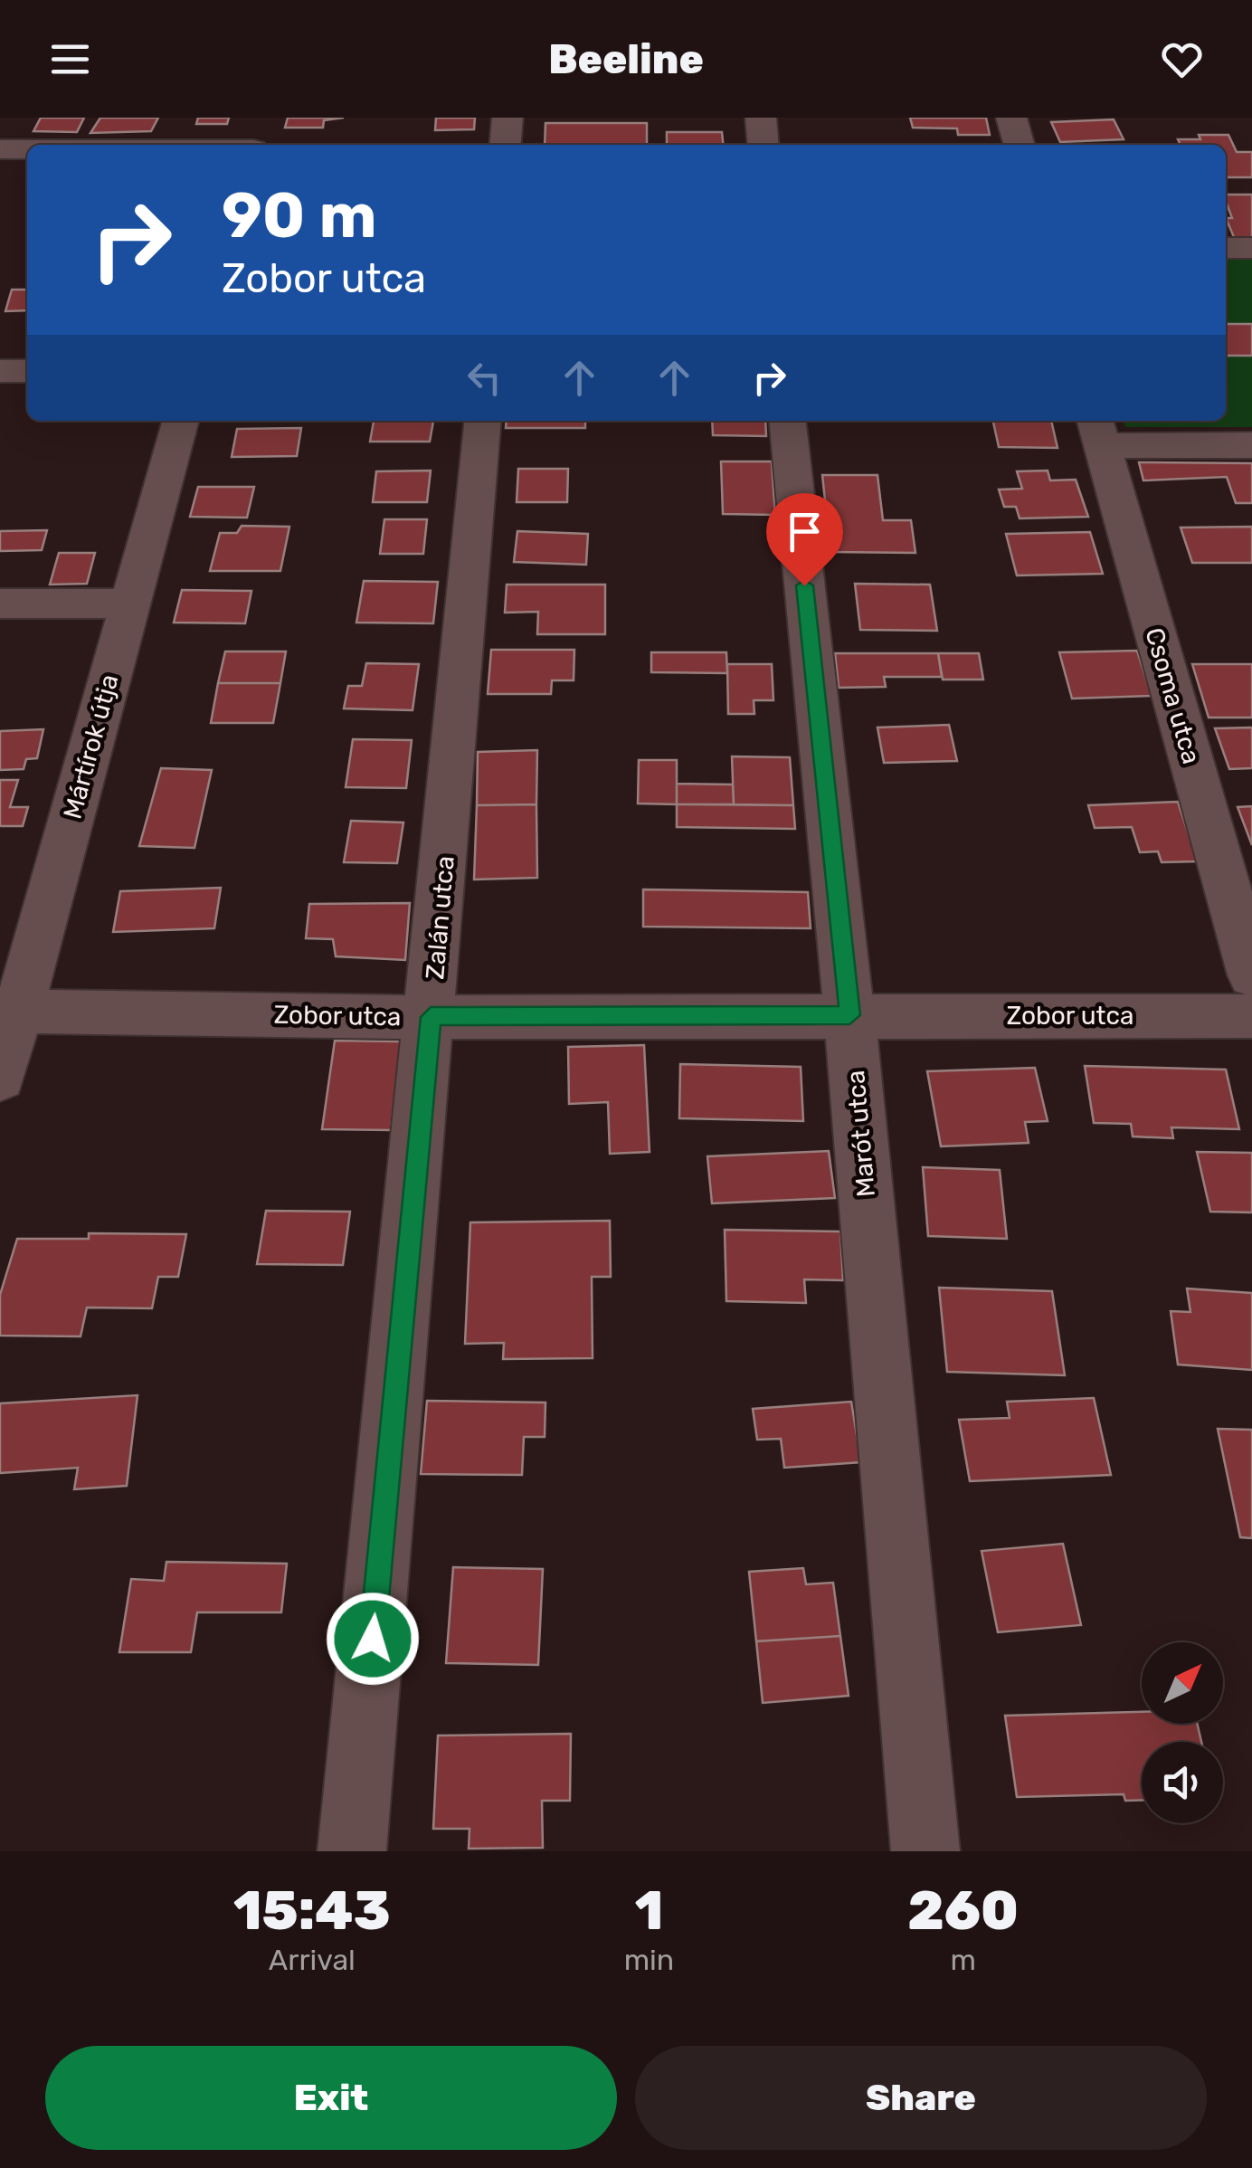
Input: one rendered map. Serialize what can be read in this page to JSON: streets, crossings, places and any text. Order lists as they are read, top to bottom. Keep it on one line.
{"streets":{"street":["Csoma utca","Mártírok útja","Zalán utca","Zobor utca","Marót utca"]},"crossings":[["Mártírok útja","Zobor utca"],["Zalán utca","Zobor utca"],["Zobor utca","Marót utca"]],"north":"top right","page":{"header":"Beeline","turn":["90 m","Zobor utca"],"eta":["15:43","Arrival","1","min","260","m"],"buttons":["Exit","Share"]}}
